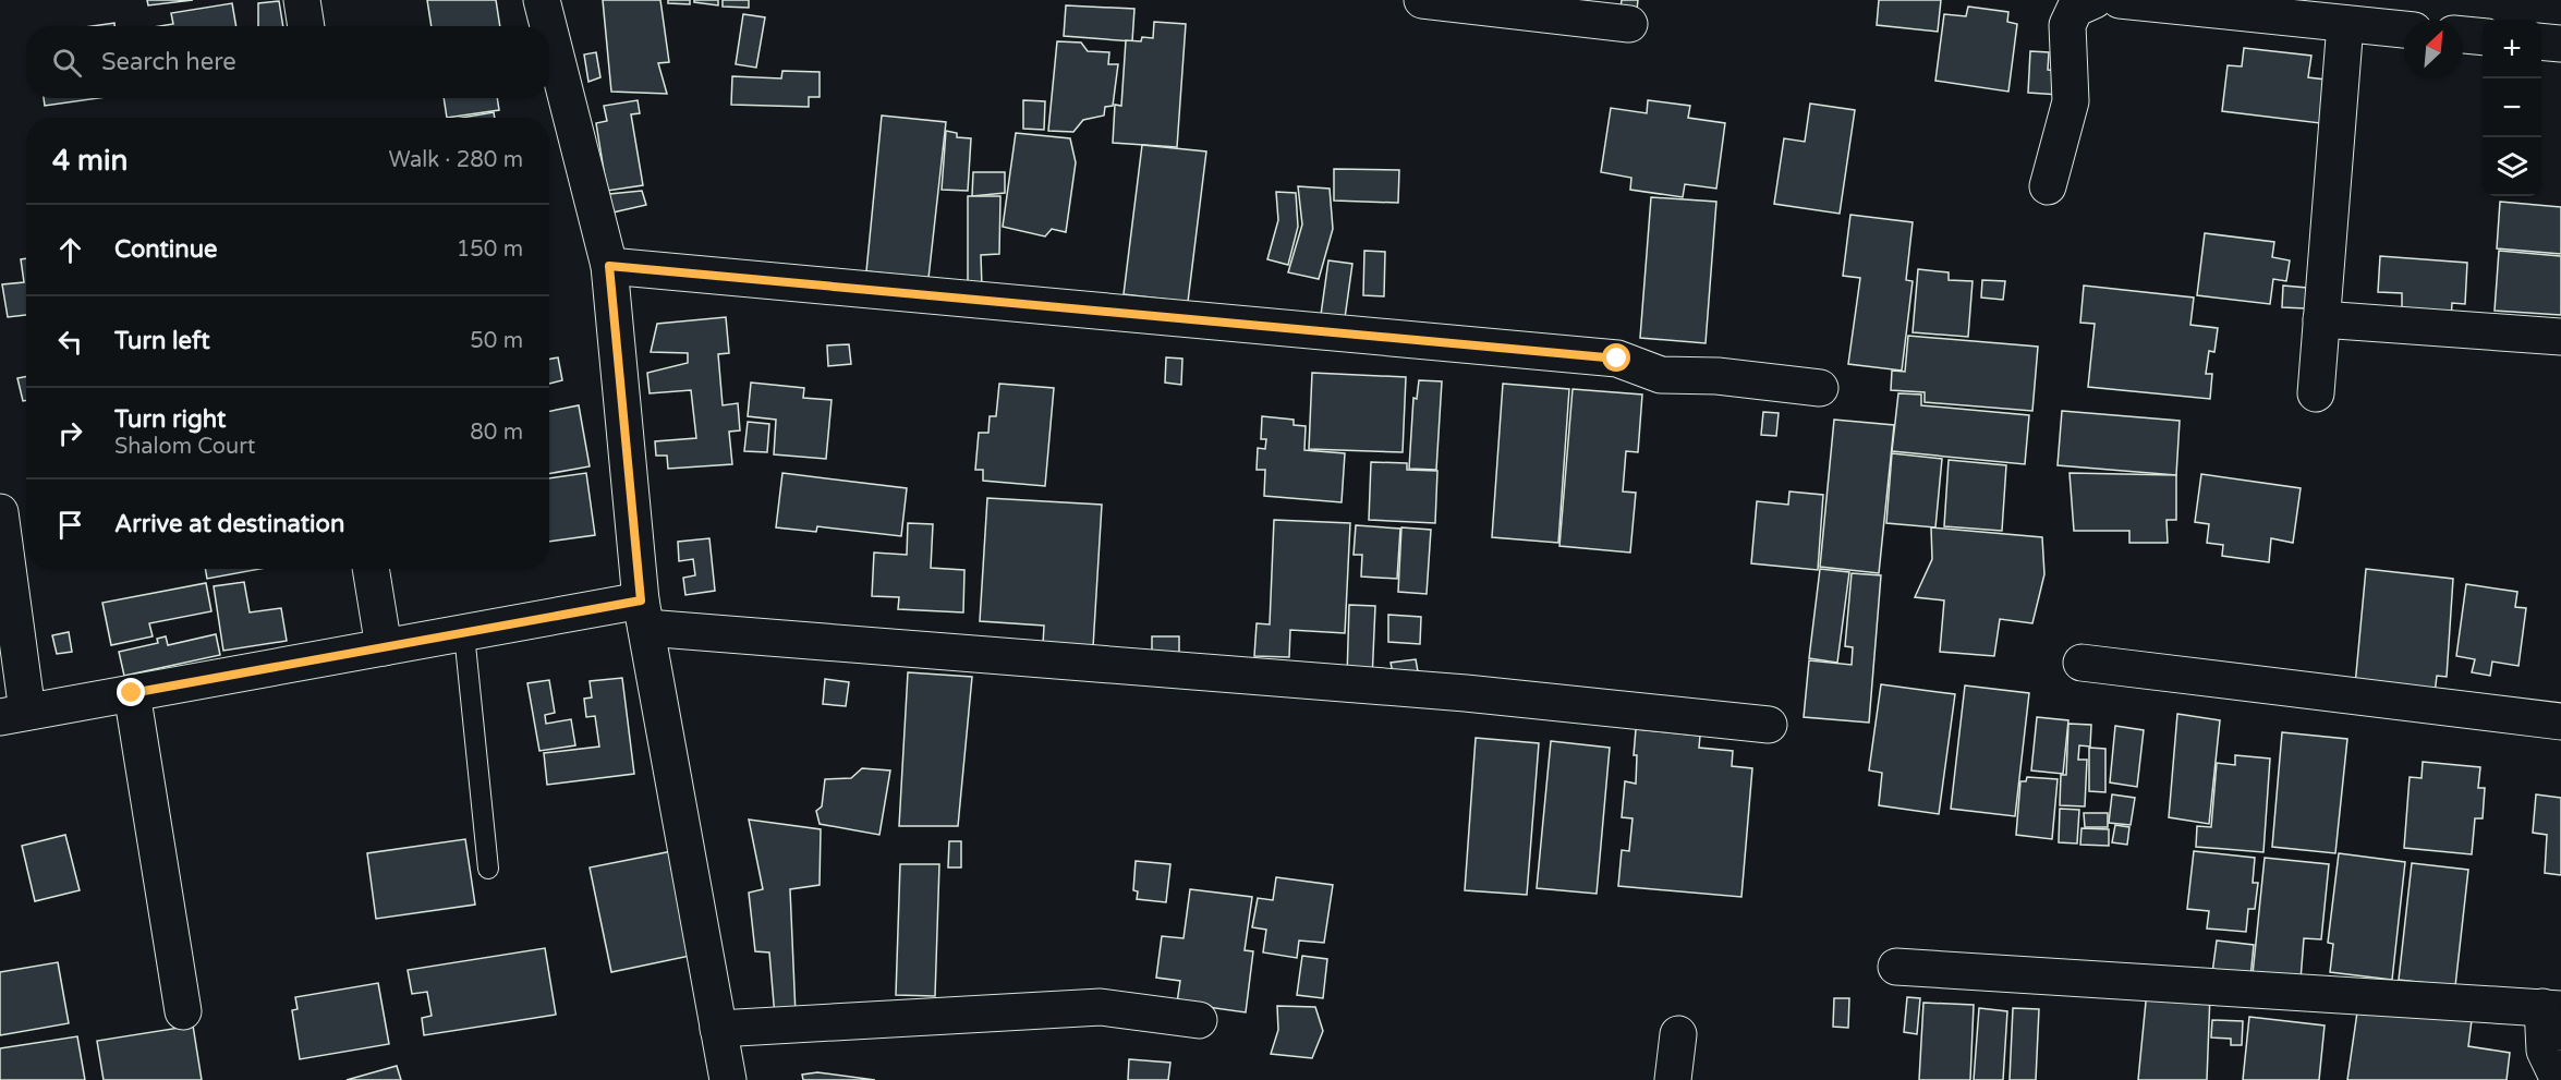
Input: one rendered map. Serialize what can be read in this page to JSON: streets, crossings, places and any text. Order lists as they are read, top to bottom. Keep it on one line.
{"north":"top right","page":{"map_buttons":["+","−"],"search":"Search here","heading":["4 min","Walk · 280 m"],"list":[["Continue","150 m"],["Turn left","50 m"],["Turn right","Shalom Court","80 m"],"Arrive at destination"]}}
